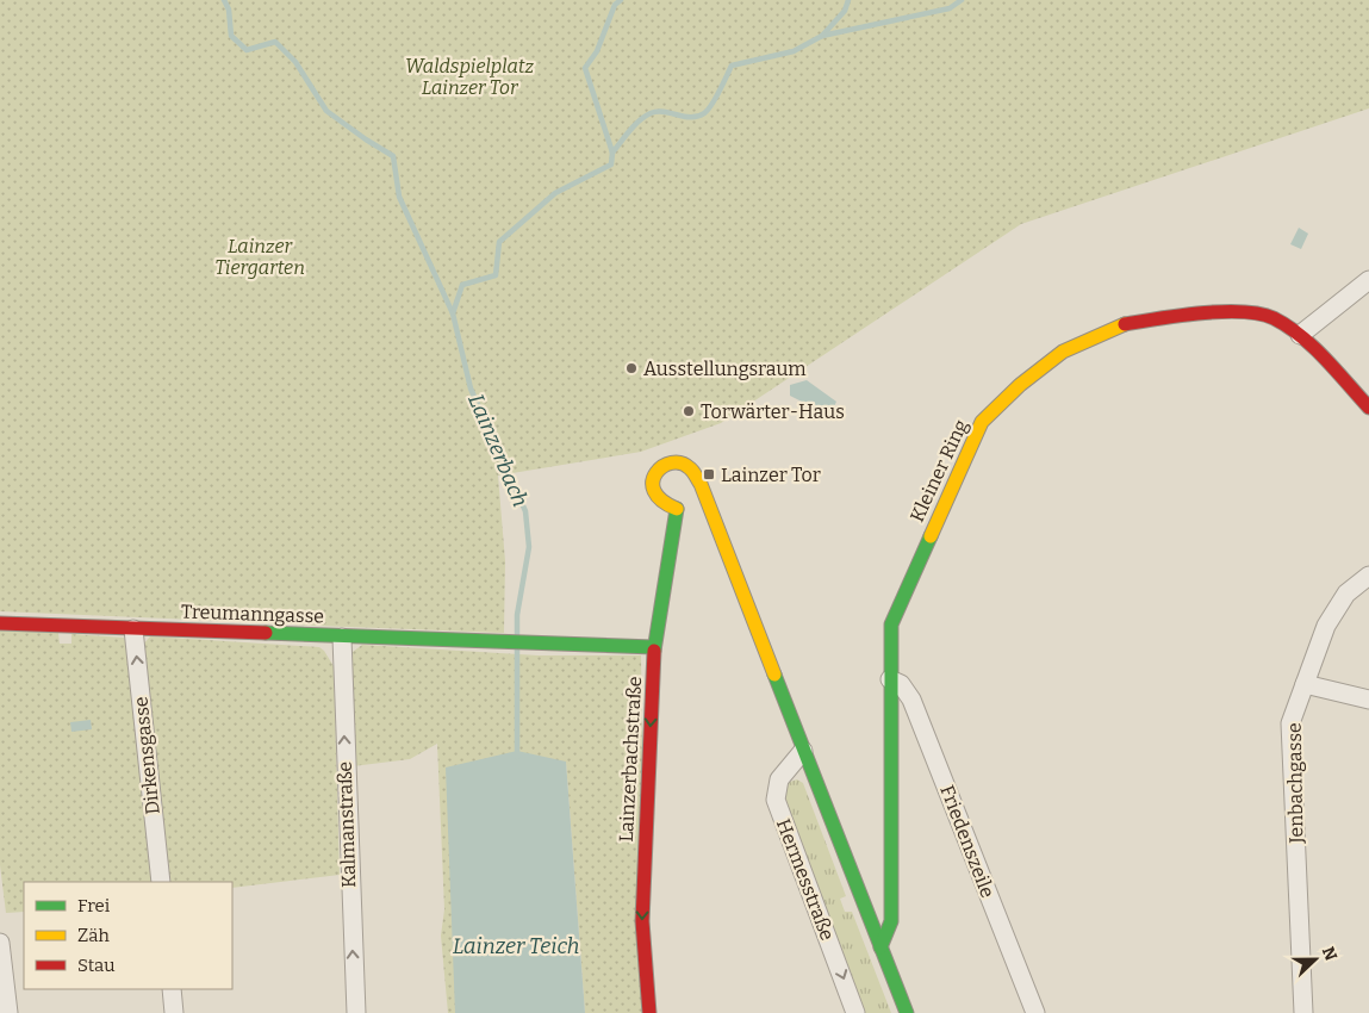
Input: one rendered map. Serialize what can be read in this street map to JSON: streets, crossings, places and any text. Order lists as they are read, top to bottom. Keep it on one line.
{"streets":{"street":["Kleiner Ring","Treumanngasse","Dirkensgasse","Lainzerbachstraße","Jenbachgasse","Kalmanstraße","Friedenszeile","Hermesstraße"]},"crossings":[["Kleiner Ring","Friedenszeile"],["Treumanngasse","Dirkensgasse"],["Treumanngasse","Lainzerbachstraße"],["Treumanngasse","Kalmanstraße"]],"one_way":["Dirkensgasse","Lainzerbachstraße","Kalmanstraße"],"water":["Lainzerbach","Lainzer Teich"],"parks":["Waldspielplatz Lainzer Tor","Lainzer Tiergarten"],"places":{"other":["Ausstellungsraum","Torwärter-Haus"],"transit":["Lainzer Tor"]},"legend":["Frei","Zäh","Stau"],"north":"right"}
